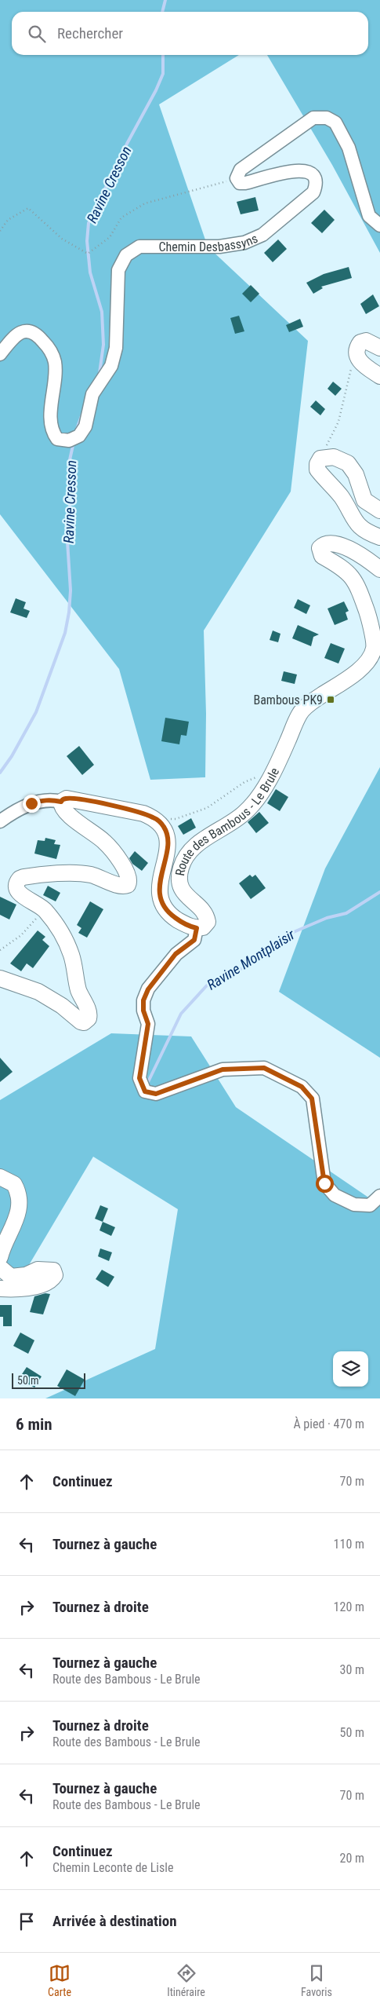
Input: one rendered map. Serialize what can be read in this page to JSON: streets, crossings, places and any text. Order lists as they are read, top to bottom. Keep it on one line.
{"streets":{"main road":["Route des Bambous - Le Brule"],"street":["Chemin Desbassyns"]},"water":["Ravine Cresson","Ravine Montplaisir"],"places":{"transit":["Bambous PK9"]},"scale_bar":"50 m","page":{"search":"Rechercher","scale":"50 m","heading":["6 min","À pied · 470 m"],"list":[["Continuez","70 m"],["Tournez à gauche","110 m"],["Tournez à droite","120 m"],["Tournez à gauche","Route des Bambous - Le Brule","30 m"],["Tournez à droite","Route des Bambous - Le Brule","50 m"],["Tournez à gauche","Route des Bambous - Le Brule","70 m"],["Continuez","Chemin Leconte de Lisle","20 m"],"Arrivée à destination"],"nav":["Carte","Itinéraire","Favoris"]}}
